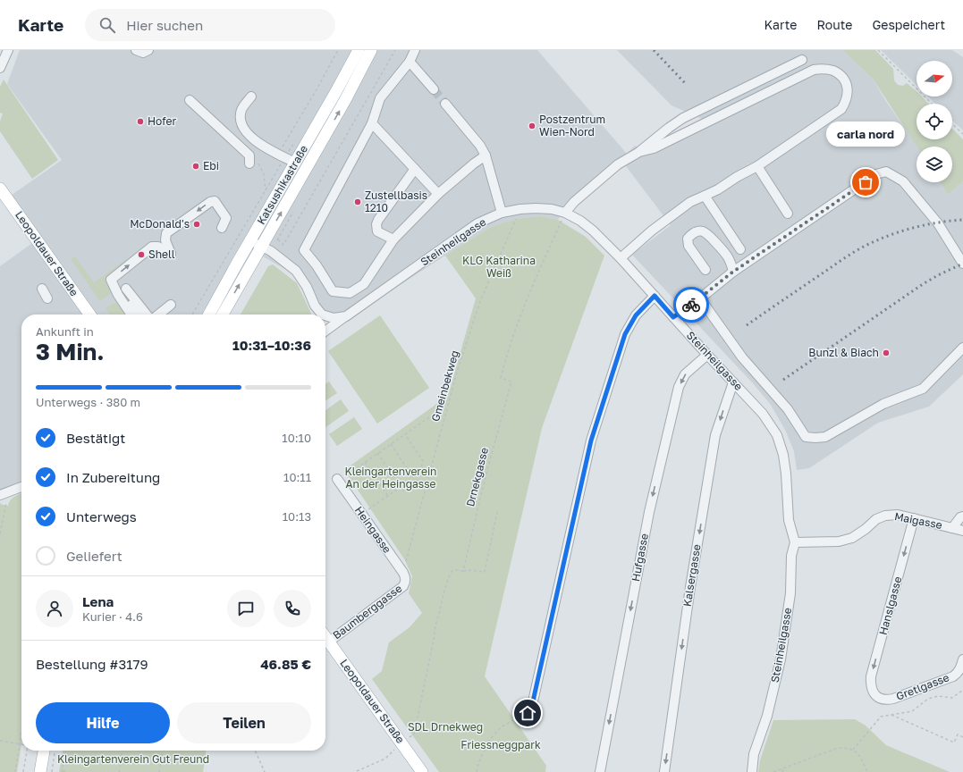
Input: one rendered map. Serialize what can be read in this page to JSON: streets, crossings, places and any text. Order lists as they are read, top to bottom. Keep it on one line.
{"streets":{"main road":["Katsushikastraße","Leopoldauer Straße"],"street":["Steinheilgasse","Maigasse","Heingasse","Hufgasse","Kalsergasse","Hanslgasse","Baumberggasse","Gretlgasse"],"path":["Gmeinbekweg","Drnekgasse"]},"crossings":[["Steinheilgasse","Gmeinbekweg"],["Steinheilgasse","Drnekgasse"],["Steinheilgasse","Maigasse"],["Steinheilgasse","Hufgasse"],["Steinheilgasse","Kalsergasse"],["Leopoldauer Straße","Baumberggasse"],["Gmeinbekweg","Heingasse"],["Gmeinbekweg","Baumberggasse"],["Maigasse","Hanslgasse"],["Heingasse","Baumberggasse"],["Hanslgasse","Gretlgasse"]],"one_way":["Kalsergasse","Hanslgasse"],"parks":["KLG Katharina Weiß","Kleingartenverein An der Heingasse","SDL Drnekweg","Friessneggpark","Kleingartenverein Gut Freund"],"places":["Hofer","Postzentrum Wien-Nord","Ebi","carla nord","Zustellbasis 1210","McDonald's","Shell","Bunzl & Biach"],"north":"right","page":{"header":"Karte","search":"Hier suchen","nav":["Karte","Route","Gespeichert"],"bubble":"carla nord","heading":["3 Min.","Ankunft in","10:31–10:36"],"panel":["Lena","Kurier · 4.6","Bestellung #3179","46.85 €"],"bar":"Unterwegs · 380 m","list":[["Bestätigt","10:10"],["In Zubereitung","10:11"],["Unterwegs","10:13"],"Geliefert"],"buttons":["Hilfe","Teilen"]}}
